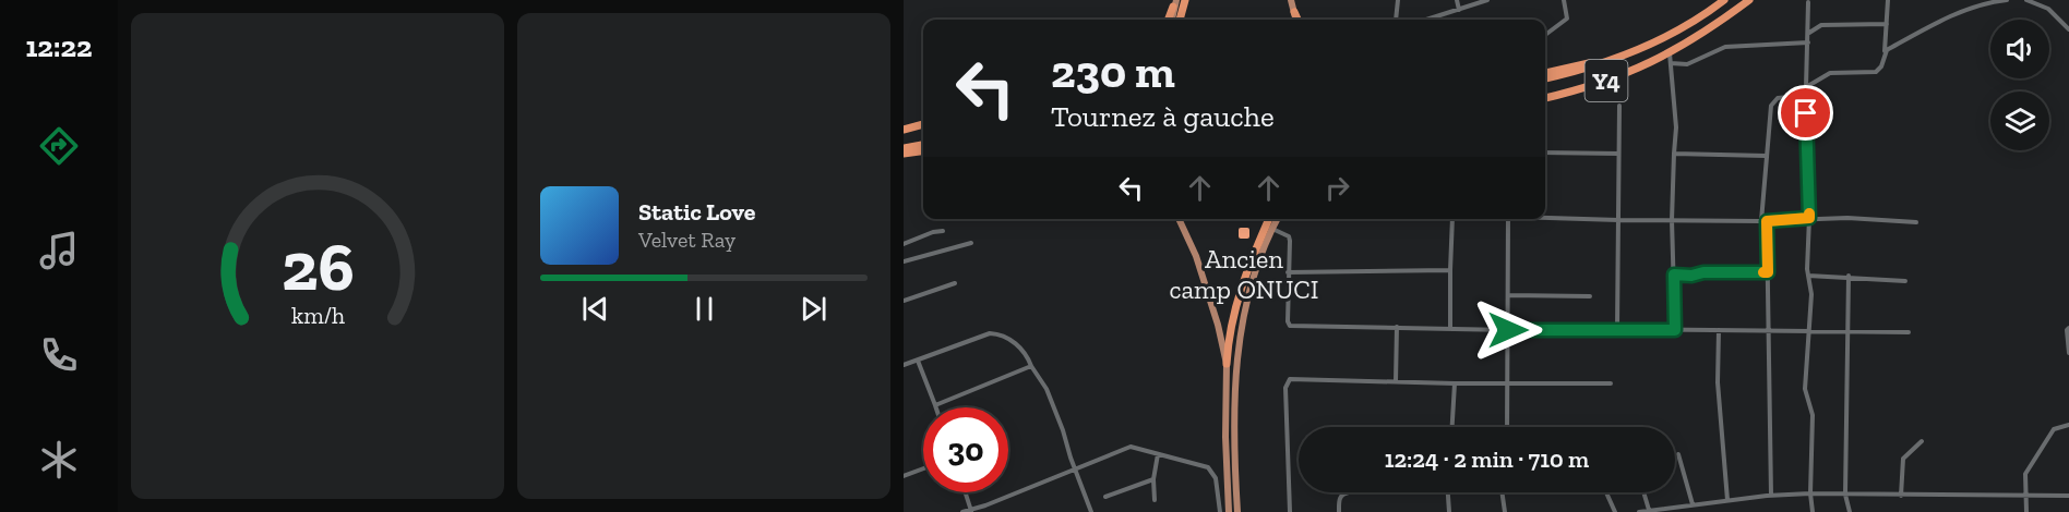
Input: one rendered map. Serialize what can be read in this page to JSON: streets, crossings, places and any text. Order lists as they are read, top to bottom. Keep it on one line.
{"streets":{"highway":["Y4"]},"places":{"transit":["Ancien camp ONUCI"]},"page":{"tabs":"12:22","turn":["230 m","Tournez à gauche"],"song":["Static Love","Velvet Ray"],"limit":"30","trip":"12:24 · 2 min · 710 m","gauge":["26","km/h"]}}
